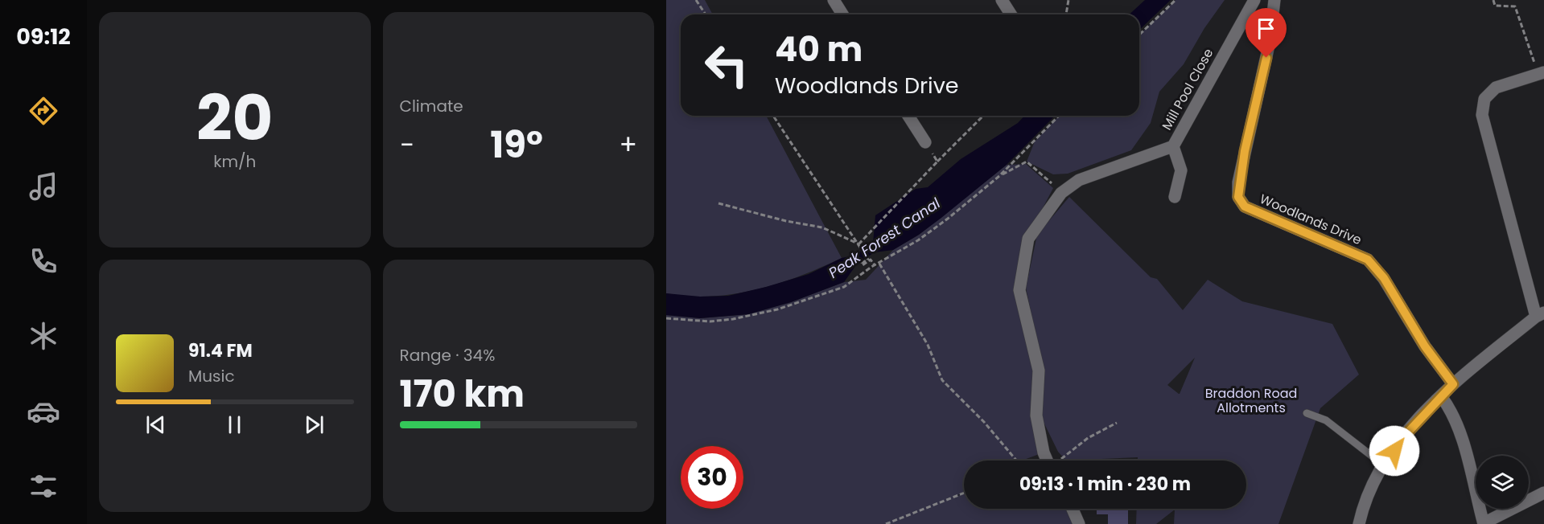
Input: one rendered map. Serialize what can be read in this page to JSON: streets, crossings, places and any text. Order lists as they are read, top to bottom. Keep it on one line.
{"streets":{"street":["Mill Pool Close","Woodlands Drive"]},"water":["Peak Forest Canal"],"parks":["Braddon Road Allotments"],"page":{"tabs":"09:12","tile":[["20","km/h"],"Climate",["Range · 34%","170 km"]],"turn":["40 m","Woodlands Drive"],"heat":["−","19°","+"],"song":["91.4 FM","Music"],"limit":"30","trip":"09:13 · 1 min · 230 m"}}
